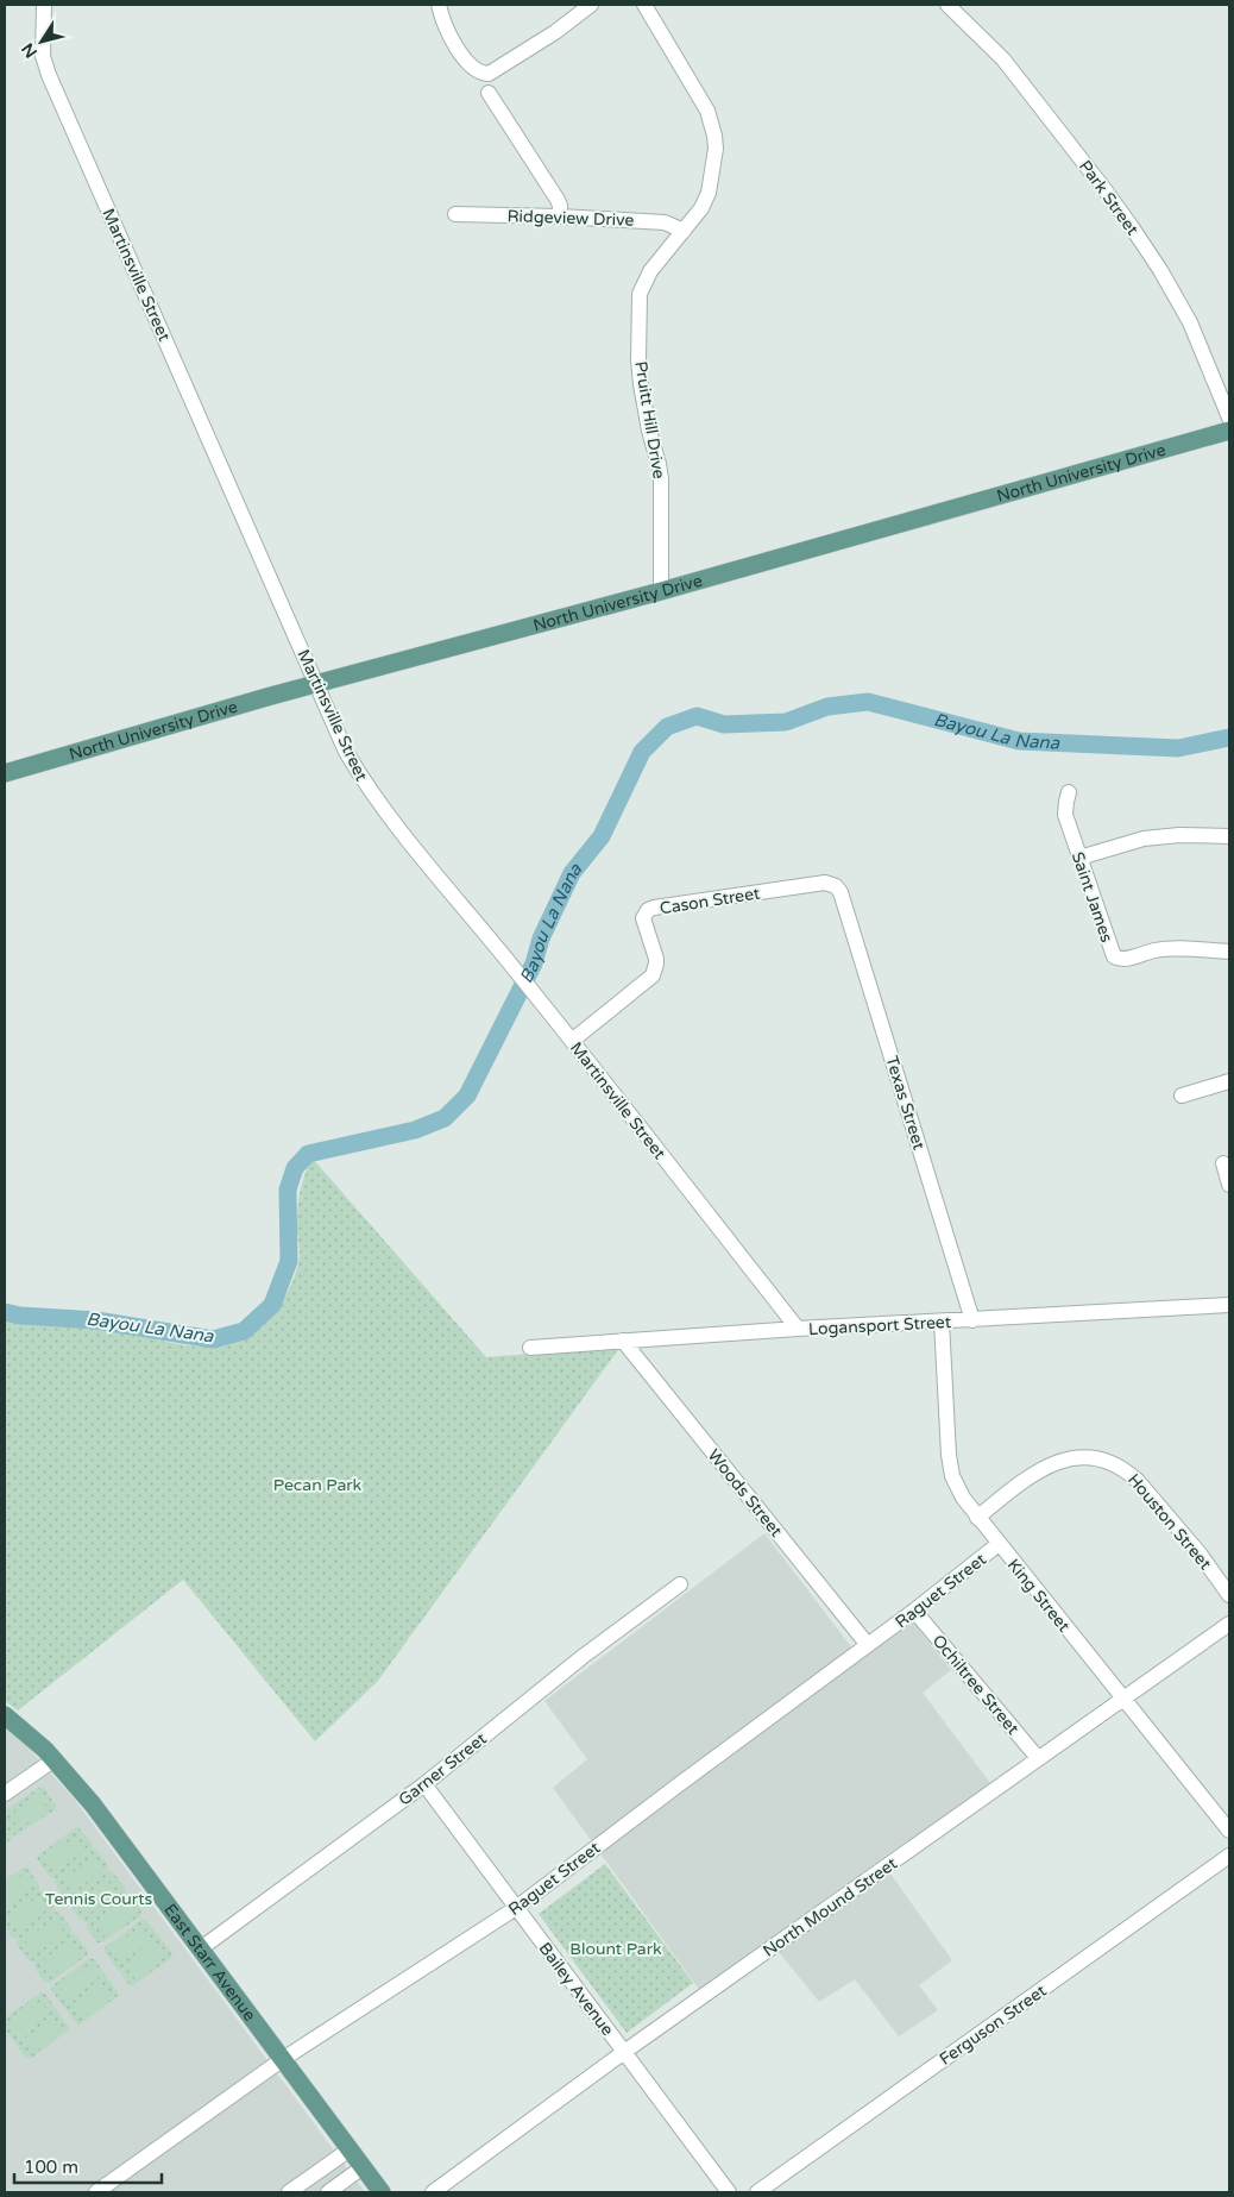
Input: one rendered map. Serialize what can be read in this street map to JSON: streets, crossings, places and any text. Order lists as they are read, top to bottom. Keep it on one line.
{"streets":{"main road":["North University Drive","East Starr Avenue"],"street":["Park Street","Ridgeview Drive","Martinsville Street","Pruitt Hill Drive","Saint James","Cason Street","Texas Street","Logansport Street","Woods Street","Houston Street","Raguet Street","King Street","Ochiltree Street","Garner Street","North Mound Street","Bailey Avenue","Ferguson Street"]},"crossings":[["Ridgeview Drive","Pruitt Hill Drive"],["Martinsville Street","North University Drive"],["Martinsville Street","Cason Street"],["Martinsville Street","Logansport Street"],["Pruitt Hill Drive","North University Drive"],["Cason Street","Texas Street"],["Texas Street","Logansport Street"],["Logansport Street","Woods Street"],["Logansport Street","King Street"],["Woods Street","Raguet Street"],["Houston Street","King Street"],["Raguet Street","King Street"],["Raguet Street","Ochiltree Street"],["Raguet Street","East Starr Avenue"],["Raguet Street","Bailey Avenue"],["King Street","North Mound Street"],["Ochiltree Street","North Mound Street"],["Garner Street","East Starr Avenue"],["Garner Street","Bailey Avenue"],["North Mound Street","Bailey Avenue"]],"water":["Bayou La Nana"],"parks":["Pecan Park","Tennis Courts","Blount Park"],"scale_bar":"100 m","north":"bottom left"}
